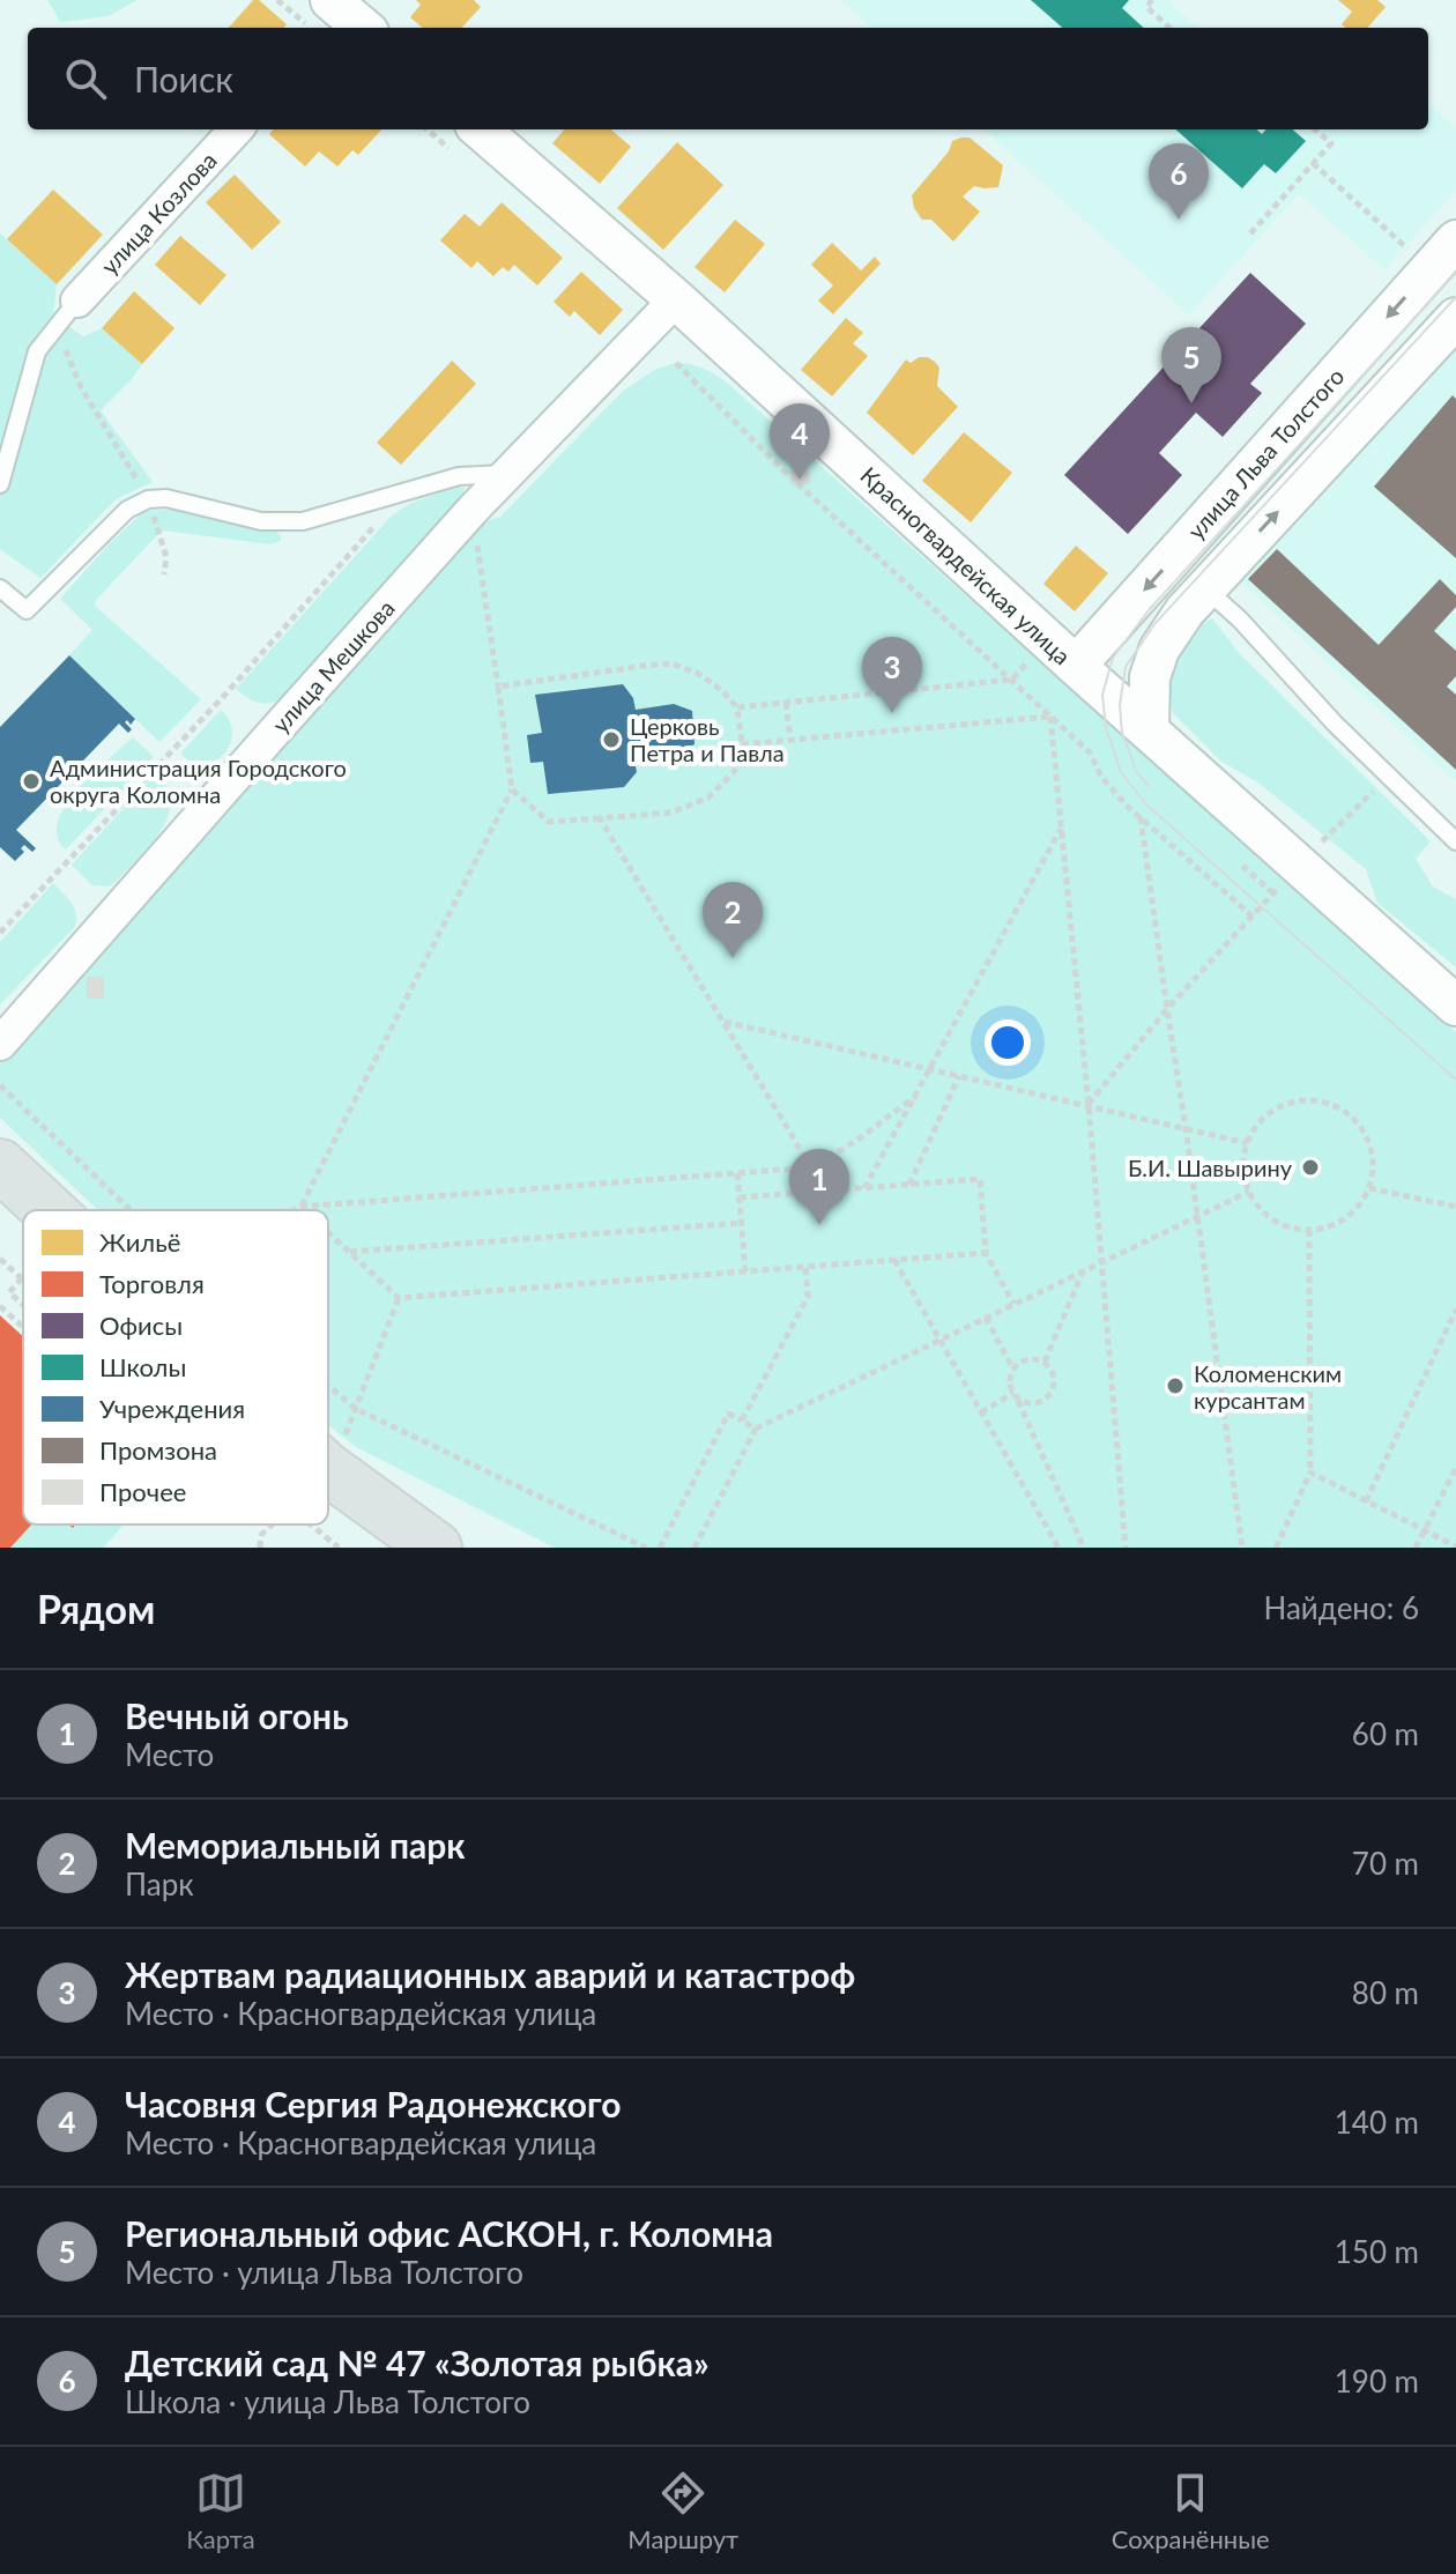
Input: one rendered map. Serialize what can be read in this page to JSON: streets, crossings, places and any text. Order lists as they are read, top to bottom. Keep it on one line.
{"streets":{"street":["улица Козлова","улица Льва Толстого","Красногвардейская улица","улица Мешкова"]},"crossings":[["улица Льва Толстого","Красногвардейская улица"],["Красногвардейская улица","улица Мешкова"]],"places":["Церковь Петра и Павла","Администрация Городского округа Коломна","Б.И. Шавырину","Коломенским курсантам"],"legend":["Жильё","Торговля","Офисы","Школы","Учреждения","Промзона","Прочее"],"page":{"search":"Поиск","pins":["6","5","4","3","2","1"],"heading":["Рядом","Найдено: 6"],"list":[{"mark":"1","name":"Вечный огонь","note":"Место","value":"60 m"},{"mark":"2","name":"Мемориальный парк","note":"Парк","value":"70 m"},{"mark":"3","name":"Жертвам радиационных аварий и катастроф","note":"Место · Красногвардейская улица","value":"80 m"},{"mark":"4","name":"Часовня Сергия Радонежского","note":"Место · Красногвардейская улица","value":"140 m"},{"mark":"5","name":"Региональный офис АСКОН, г. Коломна","note":"Место · улица Льва Толстого","value":"150 m"},{"mark":"6","name":"Детский сад № 47 «Золотая рыбка»","note":"Школа · улица Льва Толстого","value":"190 m"}],"nav":["Карта","Маршрут","Сохранённые"]}}
